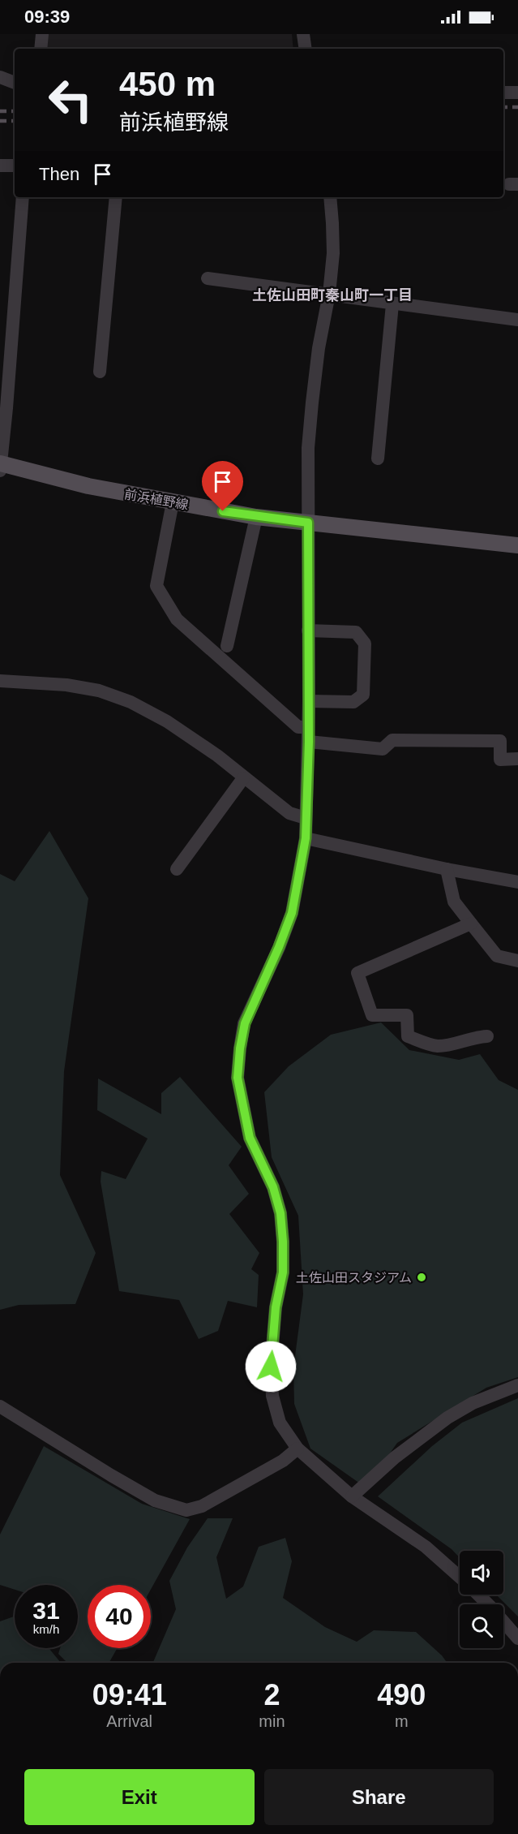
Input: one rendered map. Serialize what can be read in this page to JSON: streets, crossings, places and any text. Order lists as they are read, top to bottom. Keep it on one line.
{"streets":{"main road":["前浜植野線"]},"districts":["土佐山田町秦山町一丁目"],"places":["土佐山田スタジアム"],"page":{"status":"09:39","turn":["450 m","前浜植野線"],"then":"Then","speed":"31 km/h","limit":"40","eta":["09:41","Arrival","2","min","490","m"],"buttons":["Exit","Share"]}}
